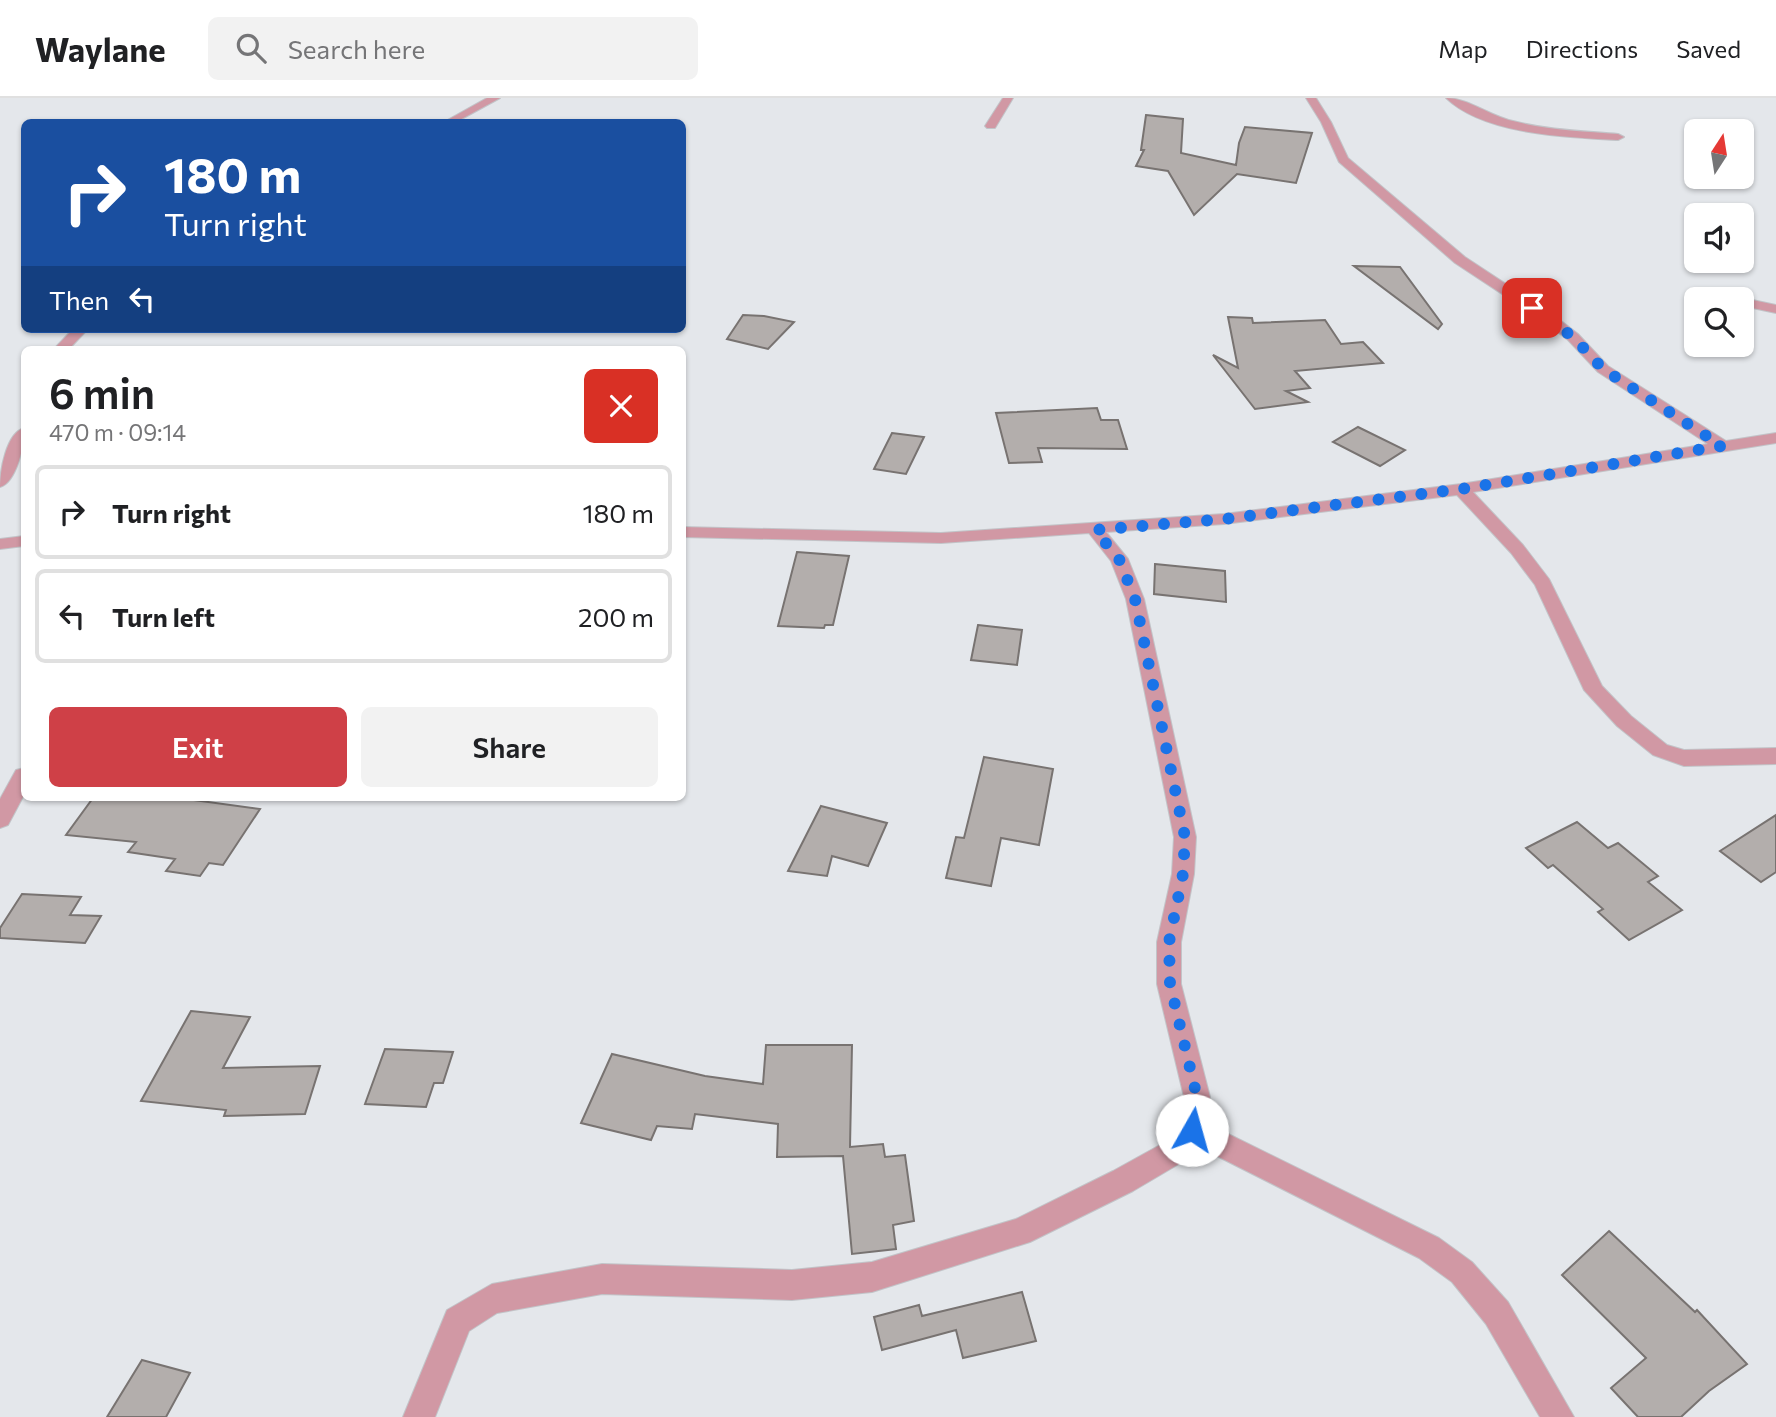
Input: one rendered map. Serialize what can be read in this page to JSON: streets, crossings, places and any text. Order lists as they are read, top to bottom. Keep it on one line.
{"north":"top","page":{"header":"Waylane","search":"Search here","nav":["Map","Directions","Saved"],"turn":["180 m","Turn right"],"then":"Then","heading":["6 min","470 m · 09:14"],"list":[{"name":"Turn right","value":"180 m"},{"name":"Turn left","value":"200 m"}],"buttons":["Exit","Share"]}}
